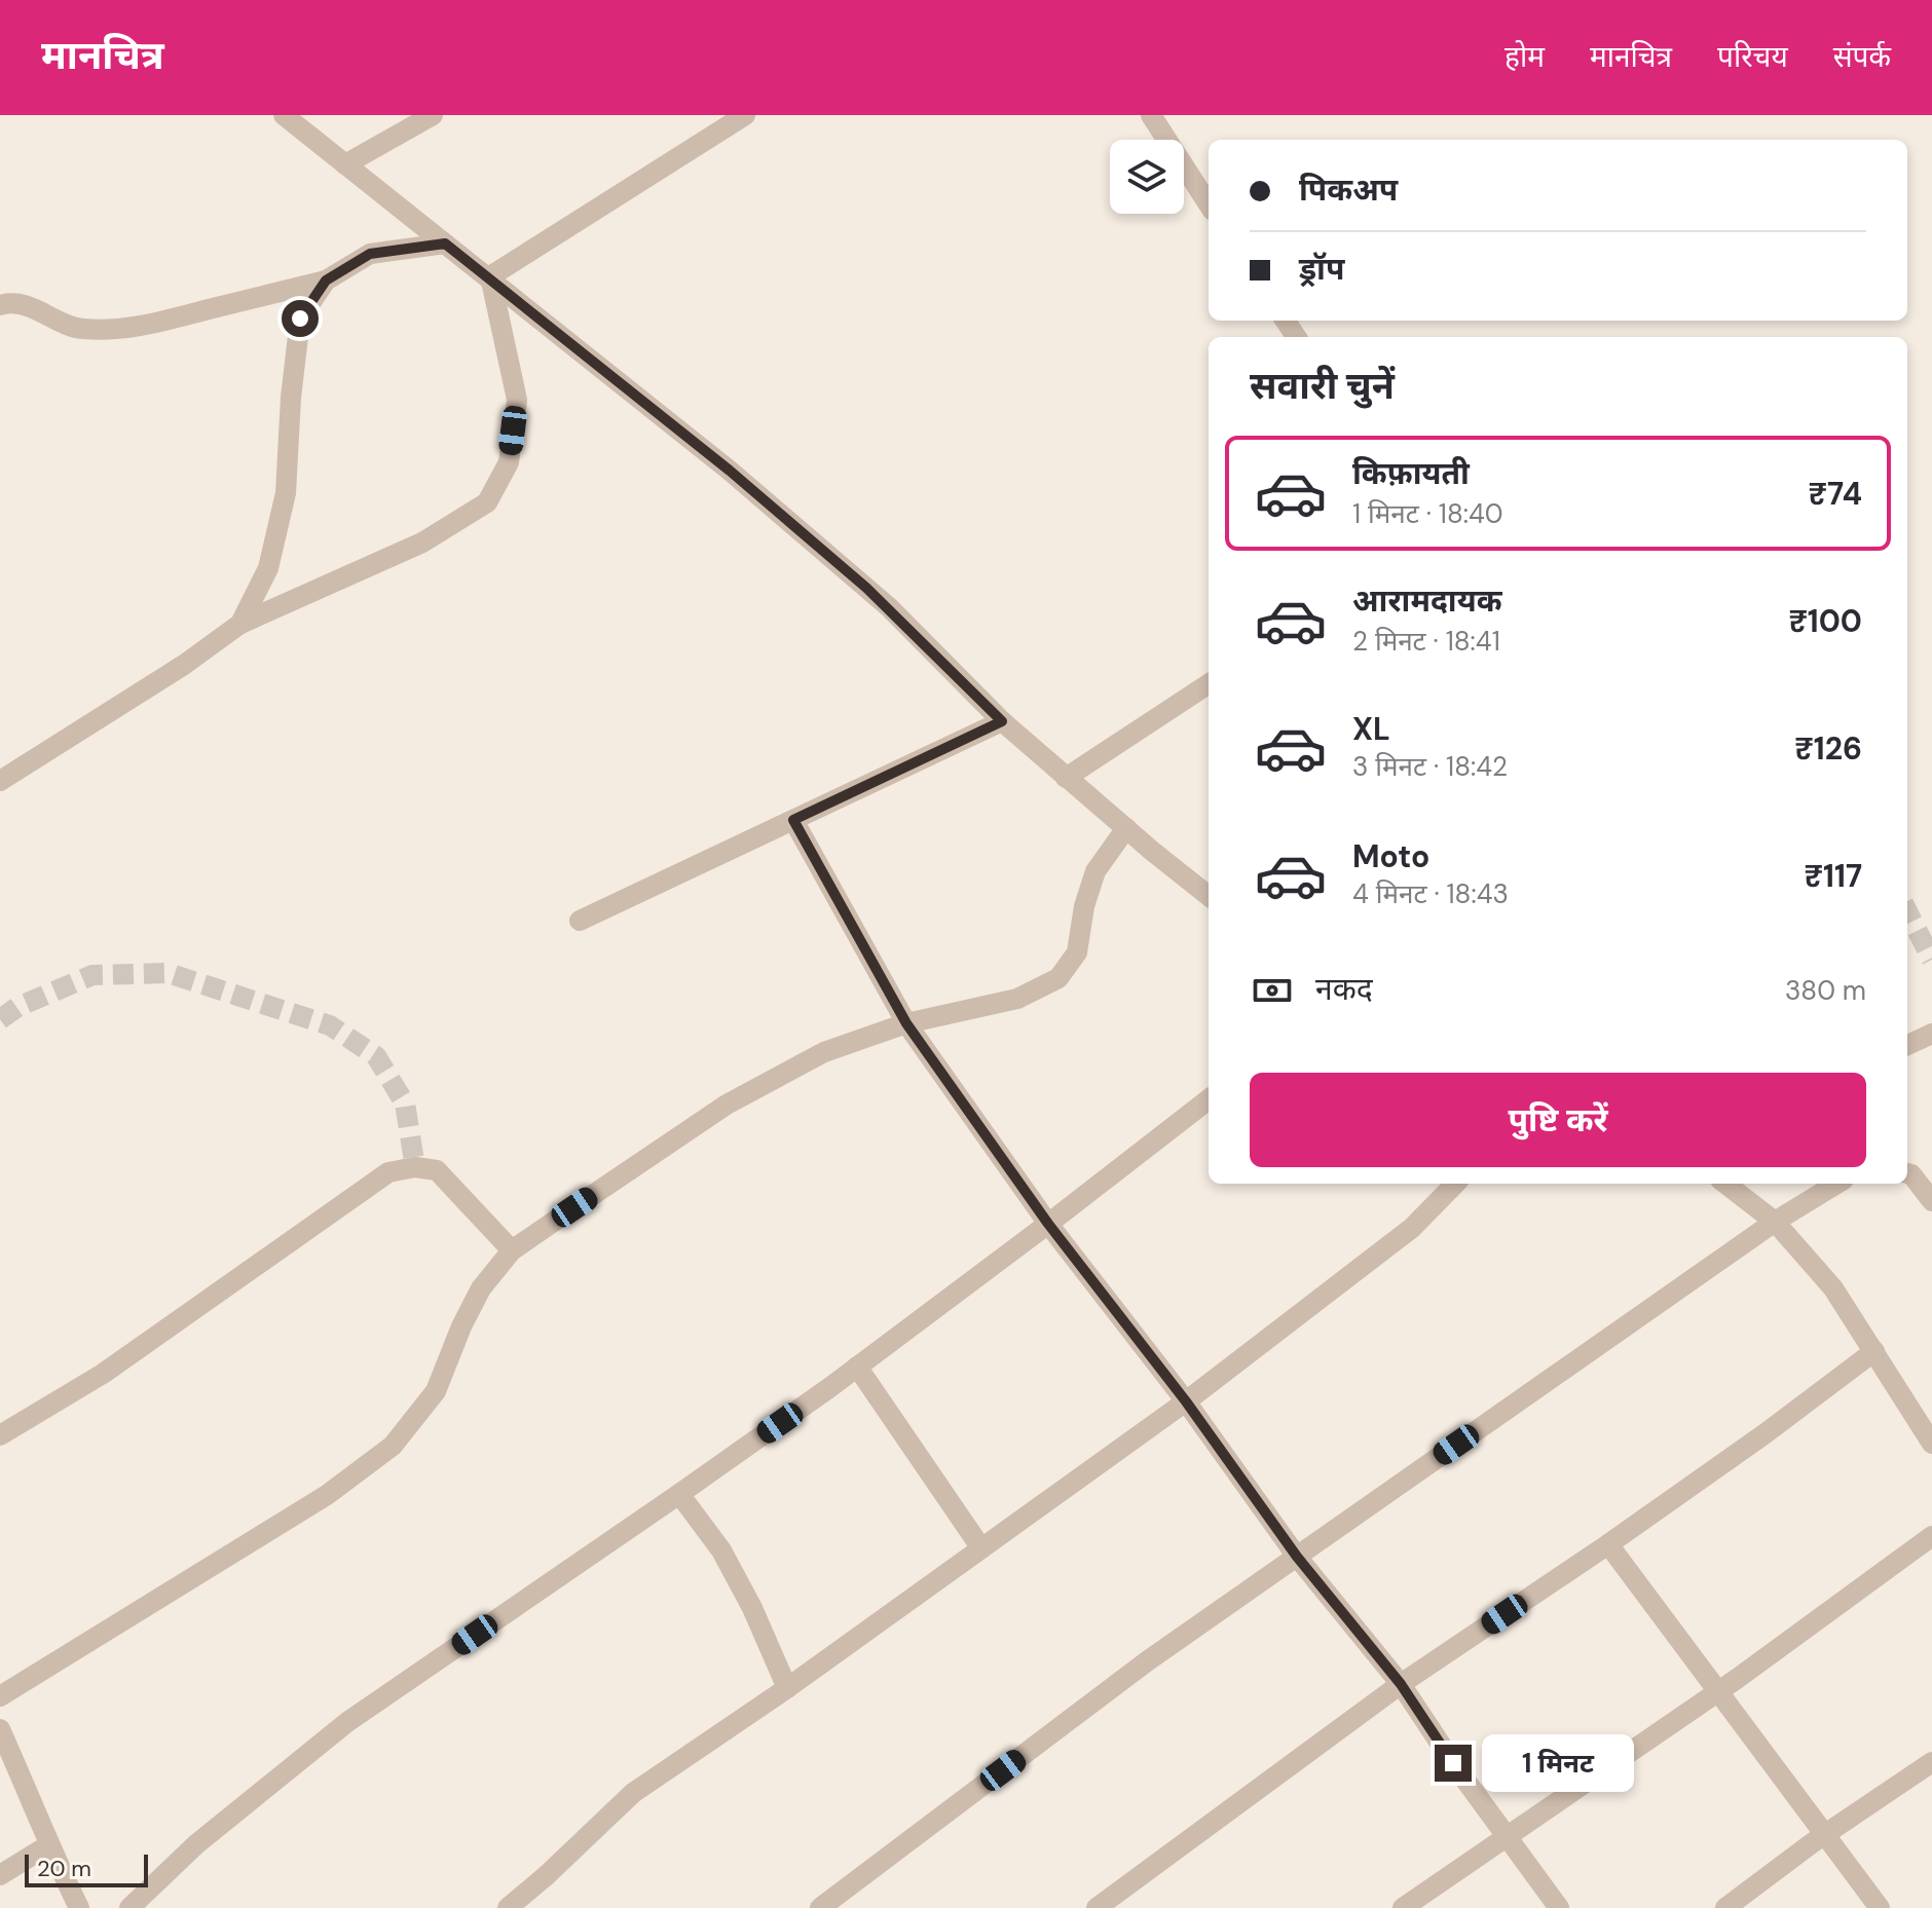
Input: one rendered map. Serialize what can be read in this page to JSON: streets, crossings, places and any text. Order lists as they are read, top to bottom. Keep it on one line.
{"scale_bar":"20 m","page":{"header":"मानचित्र","nav":["होम","मानचित्र","परिचय","संपर्क"],"banner":["पिकअप","ड्रॉप"],"heading":"सवारी चुनें","list":[{"name":"किफ़ायती","note":"1 मिनट · 18:40","value":"₹74"},{"name":"आरामदायक","note":"2 मिनट · 18:41","value":"₹100"},{"name":"XL","note":"3 मिनट · 18:42","value":"₹126"},{"name":"Moto","note":"4 मिनट · 18:43","value":"₹117"}],"pay":["नकद","380 m"],"buttons":"पुष्टि करें","bubble":"1 मिनट","scale":"20 m"}}
